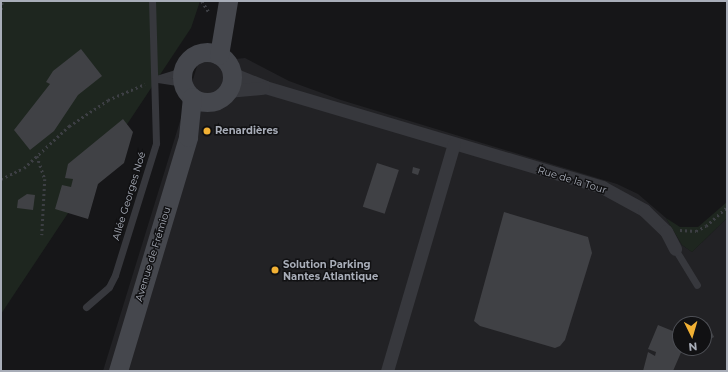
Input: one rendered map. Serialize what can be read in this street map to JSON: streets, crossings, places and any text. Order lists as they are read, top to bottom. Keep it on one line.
{"streets":{"main road":["Avenue de Frémiou"],"street":["Rue de la Tour"],"lane":["Allée Georges Noé"]},"places":["Renardières","Solution Parking Nantes Atlantique"],"north":"bottom"}
